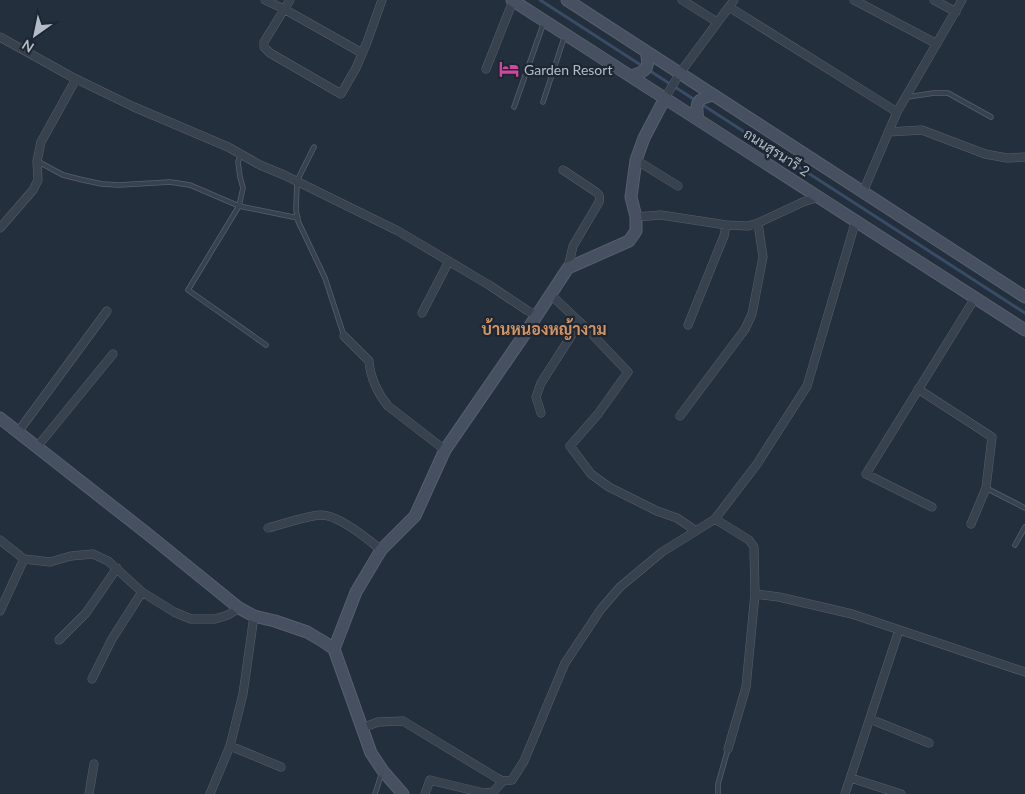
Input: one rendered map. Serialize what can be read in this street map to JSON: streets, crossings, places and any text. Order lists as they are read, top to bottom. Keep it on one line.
{"streets":{"street":["ถนนสุรนารี 2"]},"districts":["บ้านหนองหญ้างาม"],"places":{"hotel":["Garden Resort"]},"north":"bottom left"}
